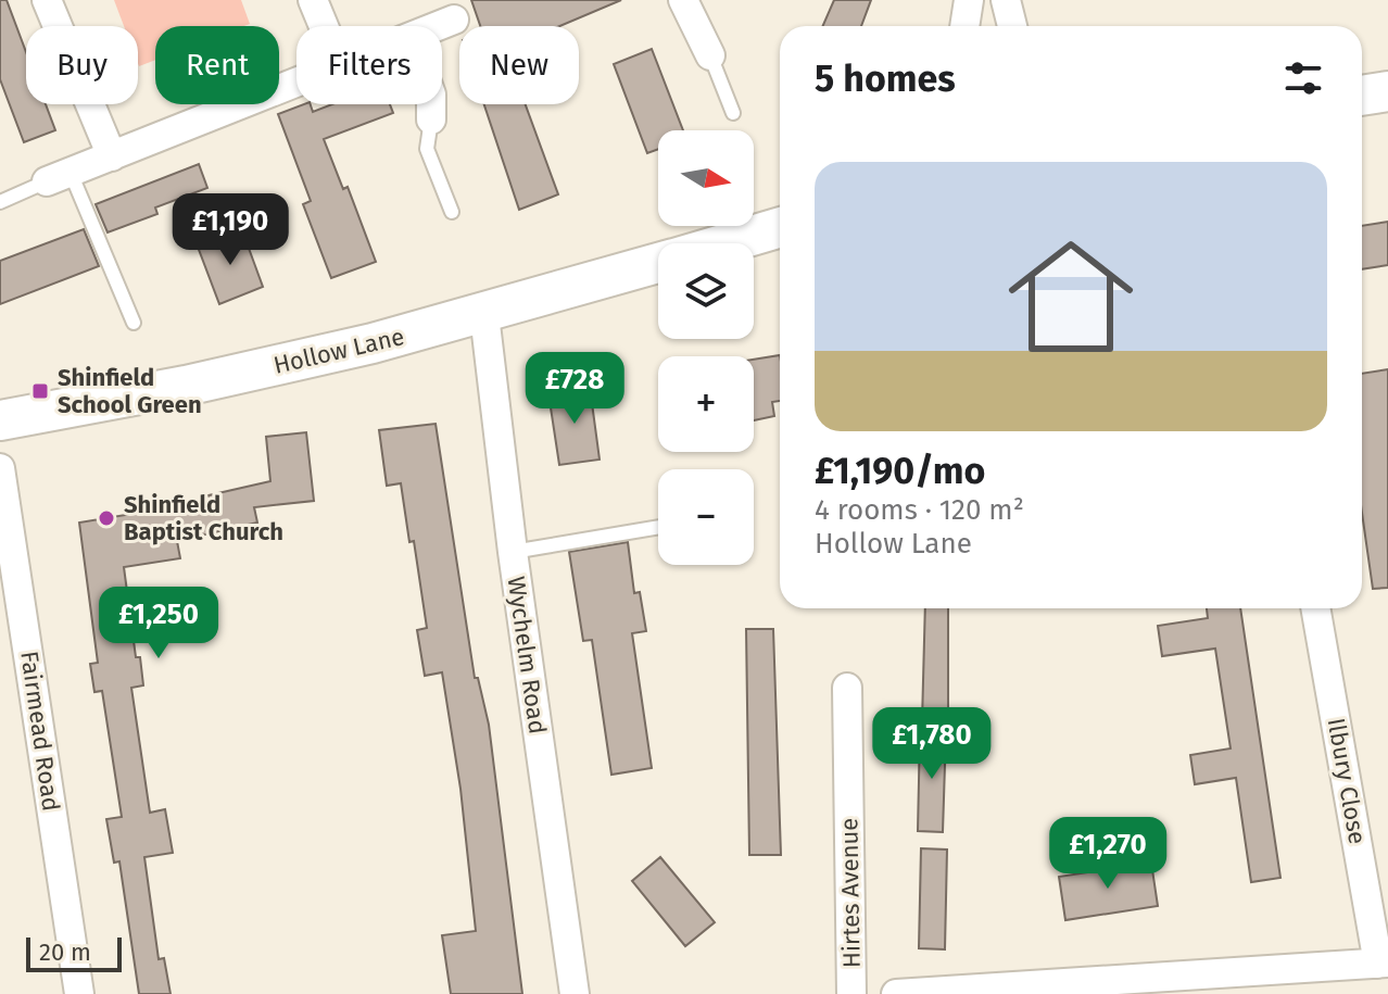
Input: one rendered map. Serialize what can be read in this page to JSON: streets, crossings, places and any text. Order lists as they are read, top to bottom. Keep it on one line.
{"streets":{"main road":["Hollow Lane"],"street":["Wychelm Road","Fairmead Road","Ilbury Close","Hirtes Avenue"]},"crossings":[["Hollow Lane","Wychelm Road"]],"places":{"transit":["Shinfield School Green"],"other":["Shinfield Baptist Church"]},"scale_bar":"20 m","north":"right","page":{"chip":["Buy","Rent","Filters","New"],"heading":"5 homes","map_buttons":["+","−"],"list":[{"name":"£1,190/mo","note":"4 rooms · 120 m² · Hollow Lane"}],"price":["£1,190","£728","£1,250","£1,780","£1,270"],"scale":"20 m"}}
